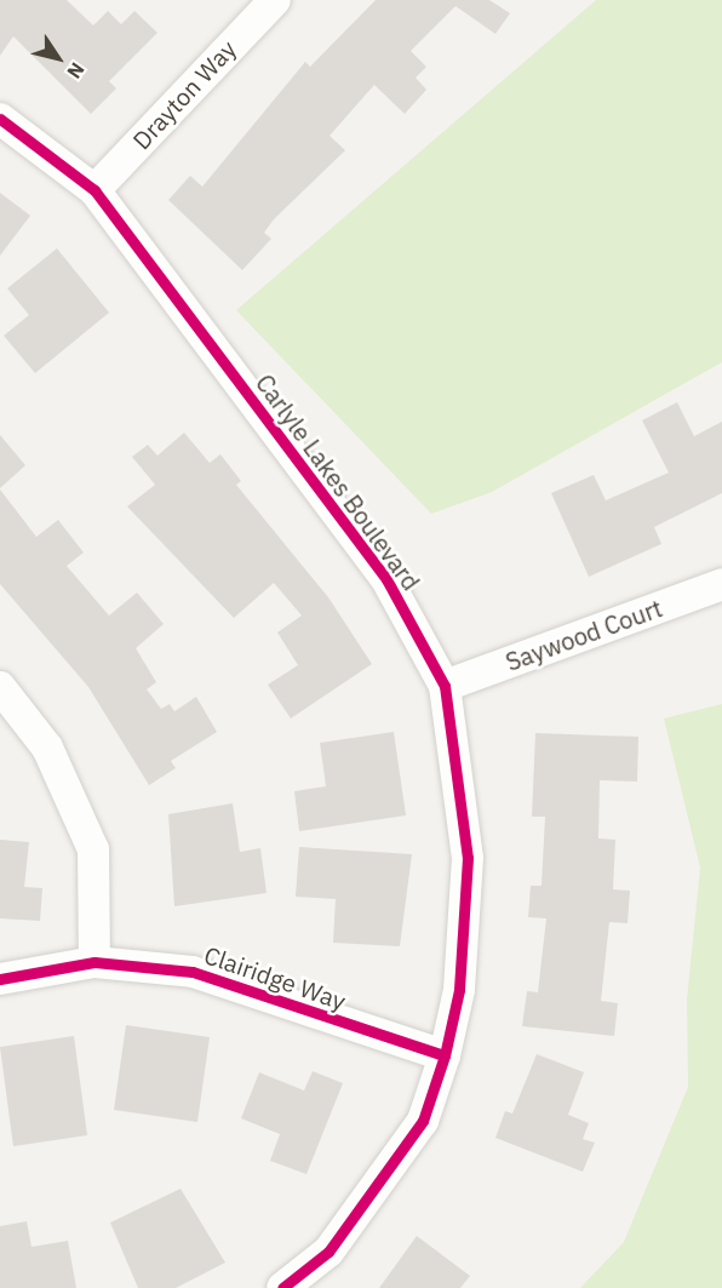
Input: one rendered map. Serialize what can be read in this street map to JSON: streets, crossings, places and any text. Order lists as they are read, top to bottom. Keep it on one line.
{"streets":{"street":["Drayton Way","Carlyle Lakes Boulevard","Saywood Court","Clairidge Way"]},"crossings":[["Drayton Way","Carlyle Lakes Boulevard"],["Carlyle Lakes Boulevard","Saywood Court"],["Carlyle Lakes Boulevard","Clairidge Way"]],"north":"bottom right"}
